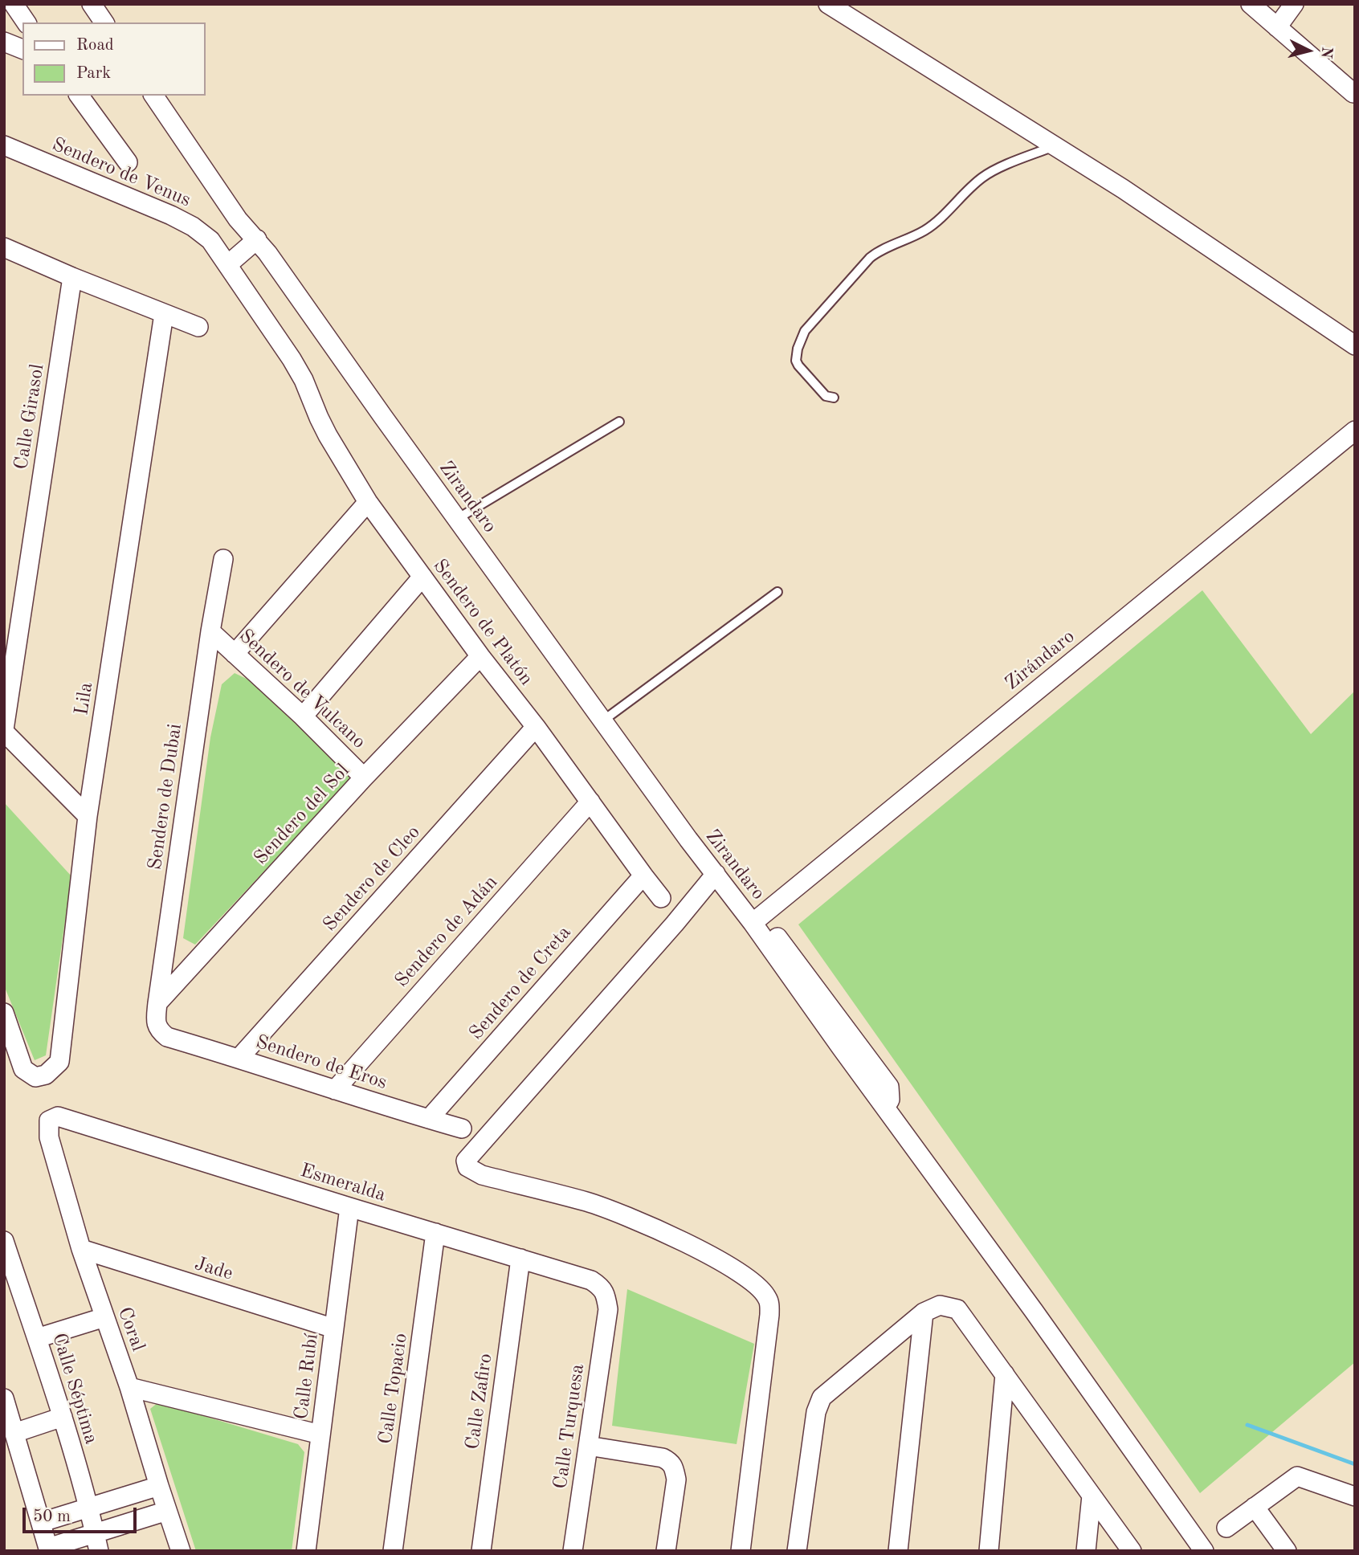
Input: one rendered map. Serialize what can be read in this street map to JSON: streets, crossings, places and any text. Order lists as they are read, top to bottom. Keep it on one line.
{"streets":{"street":["Sendero de Venus","Calle Girasol","Zirandaro","Sendero de Platón","Zirándaro","Sendero de Vulcano","Lila","Sendero de Dubai","Sendero del Sol","Sendero de Cleo","Sendero de Adán","Sendero de Creta","Sendero de Eros","Esmeralda","Jade","Coral","Calle Rubí","Calle Séptima","Calle Topacio","Calle Zafiro","Calle Turquesa"]},"crossings":[["Sendero de Venus","Sendero de Platón"],["Zirandaro","Zirándaro"],["Sendero de Platón","Sendero del Sol"],["Sendero de Platón","Sendero de Cleo"],["Sendero de Platón","Sendero de Adán"],["Sendero de Platón","Sendero de Creta"],["Sendero de Vulcano","Sendero de Dubai"],["Sendero de Vulcano","Sendero del Sol"],["Sendero de Dubai","Sendero del Sol"],["Sendero de Dubai","Sendero de Eros"],["Sendero de Cleo","Sendero de Eros"],["Sendero de Adán","Sendero de Eros"],["Sendero de Creta","Sendero de Eros"],["Esmeralda","Coral"],["Esmeralda","Calle Rubí"],["Esmeralda","Calle Topacio"],["Esmeralda","Calle Zafiro"],["Esmeralda","Calle Turquesa"],["Jade","Coral"],["Jade","Calle Rubí"]],"legend":["Road","Park"],"scale_bar":"50 m","north":"right"}
